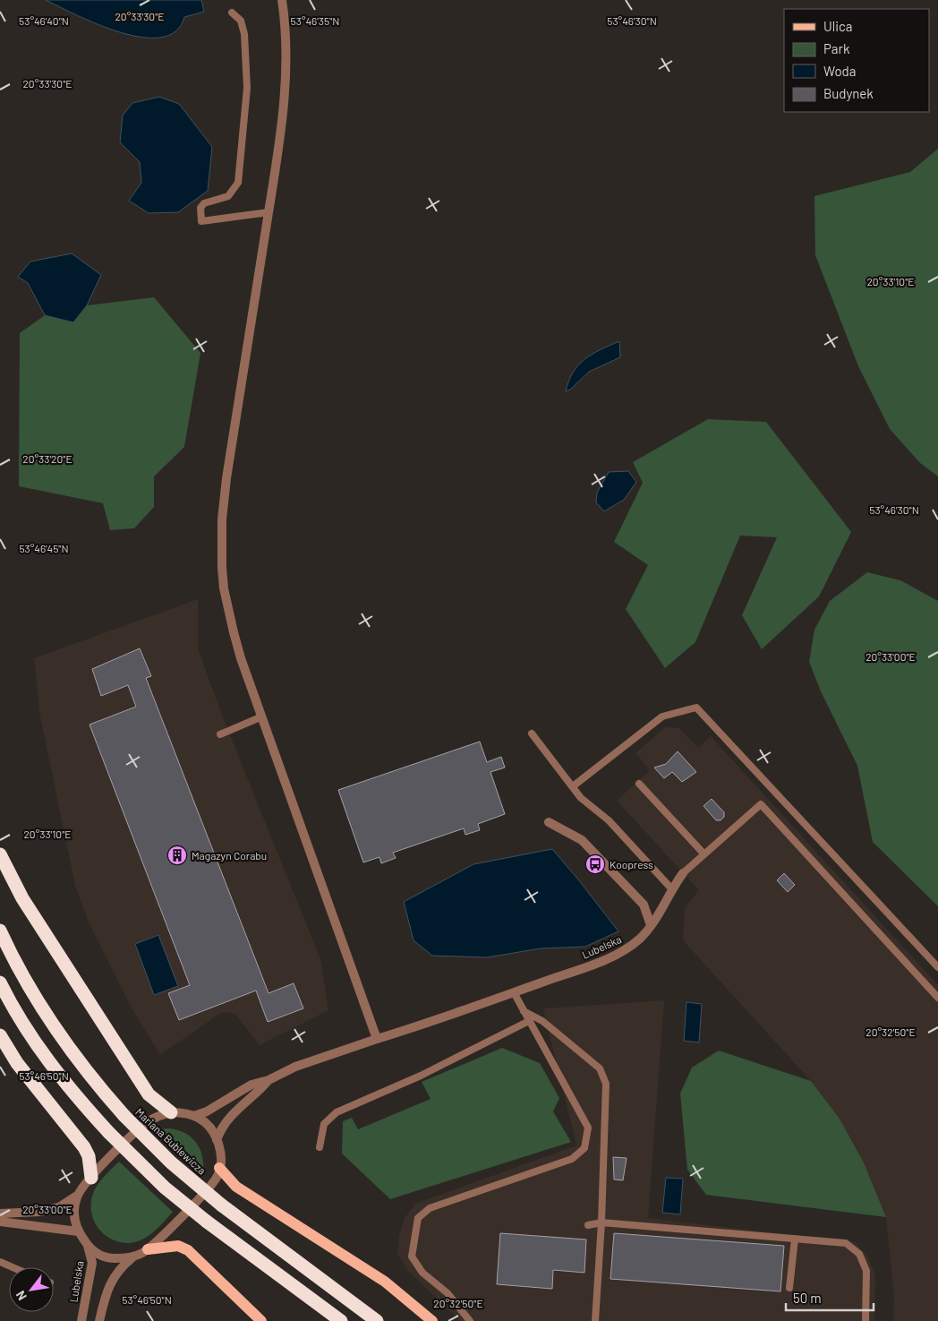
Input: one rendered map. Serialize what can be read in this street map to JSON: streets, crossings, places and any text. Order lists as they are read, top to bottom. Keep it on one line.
{"streets":{"highway":["Mariana Bublewicza"],"street":["Lubelska"]},"places":{"building":["Magazyn Corabu"],"bus stop":["Koopress"]},"legend":["Ulica","Park","Woda","Budynek"],"scale_bar":"50 m","north":"bottom left","coordinates":["20°33'30\"E","53°46'35\"N","53°46'30\"N","53°46'40\"N","20°33'10\"E","20°33'20\"E","53°46'45\"N","20°33'00\"E","20°32'50\"E","53°46'50\"N"]}
